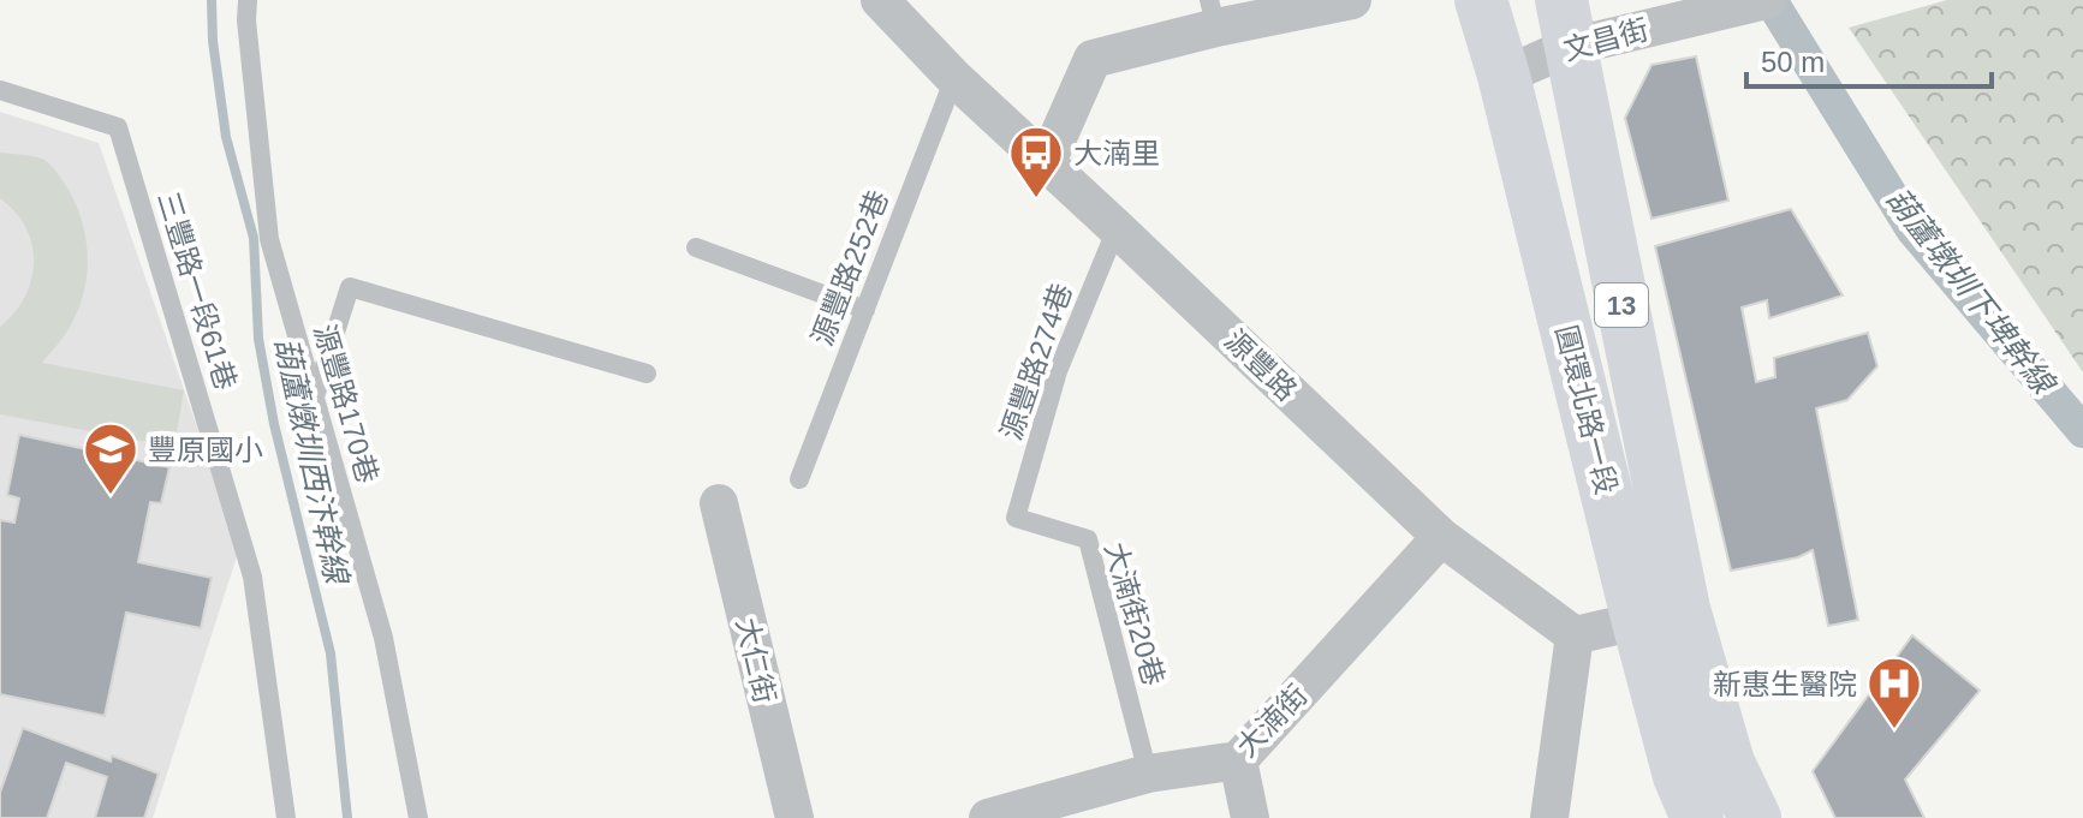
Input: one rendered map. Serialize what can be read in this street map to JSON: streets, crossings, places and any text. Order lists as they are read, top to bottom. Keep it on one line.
{"streets":{"main road":["13","圓環北路一段"],"street":["文昌街","源豐路","大仁街","大湳街"],"lane":["源豐路252巷","三豐路一段61巷","源豐路274巷","源豐路170巷","大湳街20巷"]},"crossings":[["文昌街","圓環北路一段"],["源豐路252巷","源豐路"],["源豐路274巷","源豐路"],["源豐路274巷","大湳街20巷"],["源豐路","大湳街"],["大湳街20巷","大湳街"]],"water":["葫蘆墩圳下埤幹線","葫蘆燉圳西汴幹線"],"places":{"bus stop":["大湳里"],"school or university":["豐原國小"],"hospital":["新惠生醫院"]},"scale_bar":"50 m"}
